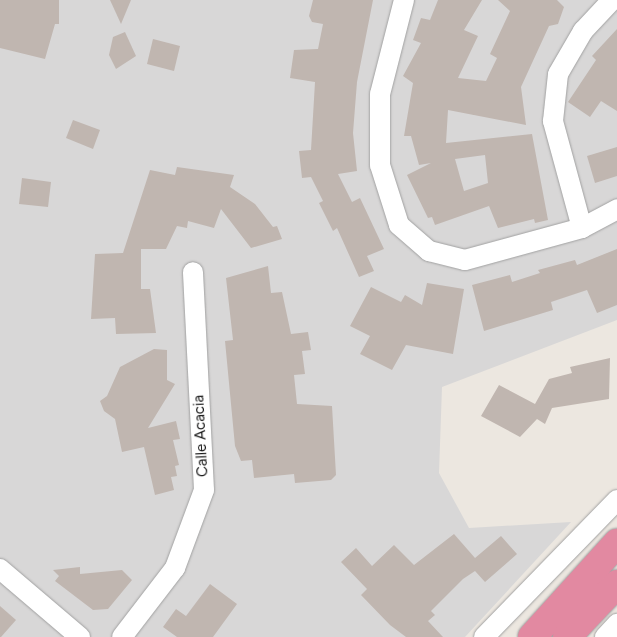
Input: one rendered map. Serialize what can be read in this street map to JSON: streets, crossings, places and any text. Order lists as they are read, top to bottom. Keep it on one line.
{"streets":{"street":["Calle Acacia"]}}
